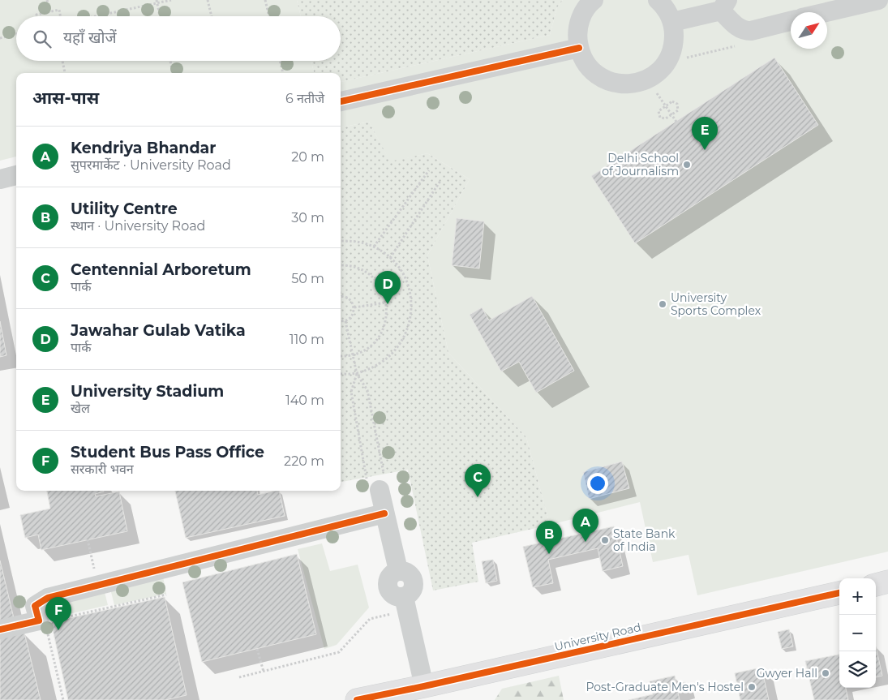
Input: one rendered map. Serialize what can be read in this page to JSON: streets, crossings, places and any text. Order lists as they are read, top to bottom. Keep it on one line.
{"streets":{"street":["University Road"]},"places":["Delhi School of Journalism","University Sports Complex","State Bank of India","Gwyer Hall","Post-Graduate Men's Hostel"],"north":"top right","page":{"search":"यहाँ खोजें","heading":["आस-पास","6 नतीजे"],"pins":["E","D","C","A","B","F"],"list":[{"mark":"A","name":"Kendriya Bhandar","note":"सुपरमार्केट · University Road","value":"20 m"},{"mark":"B","name":"Utility Centre","note":"स्थान · University Road","value":"30 m"},{"mark":"C","name":"Centennial Arboretum","note":"पार्क","value":"50 m"},{"mark":"D","name":"Jawahar Gulab Vatika","note":"पार्क","value":"110 m"},{"mark":"E","name":"University Stadium","note":"खेल","value":"140 m"},{"mark":"F","name":"Student Bus Pass Office","note":"सरकारी भवन","value":"220 m"}],"map_buttons":["+","−"]}}
